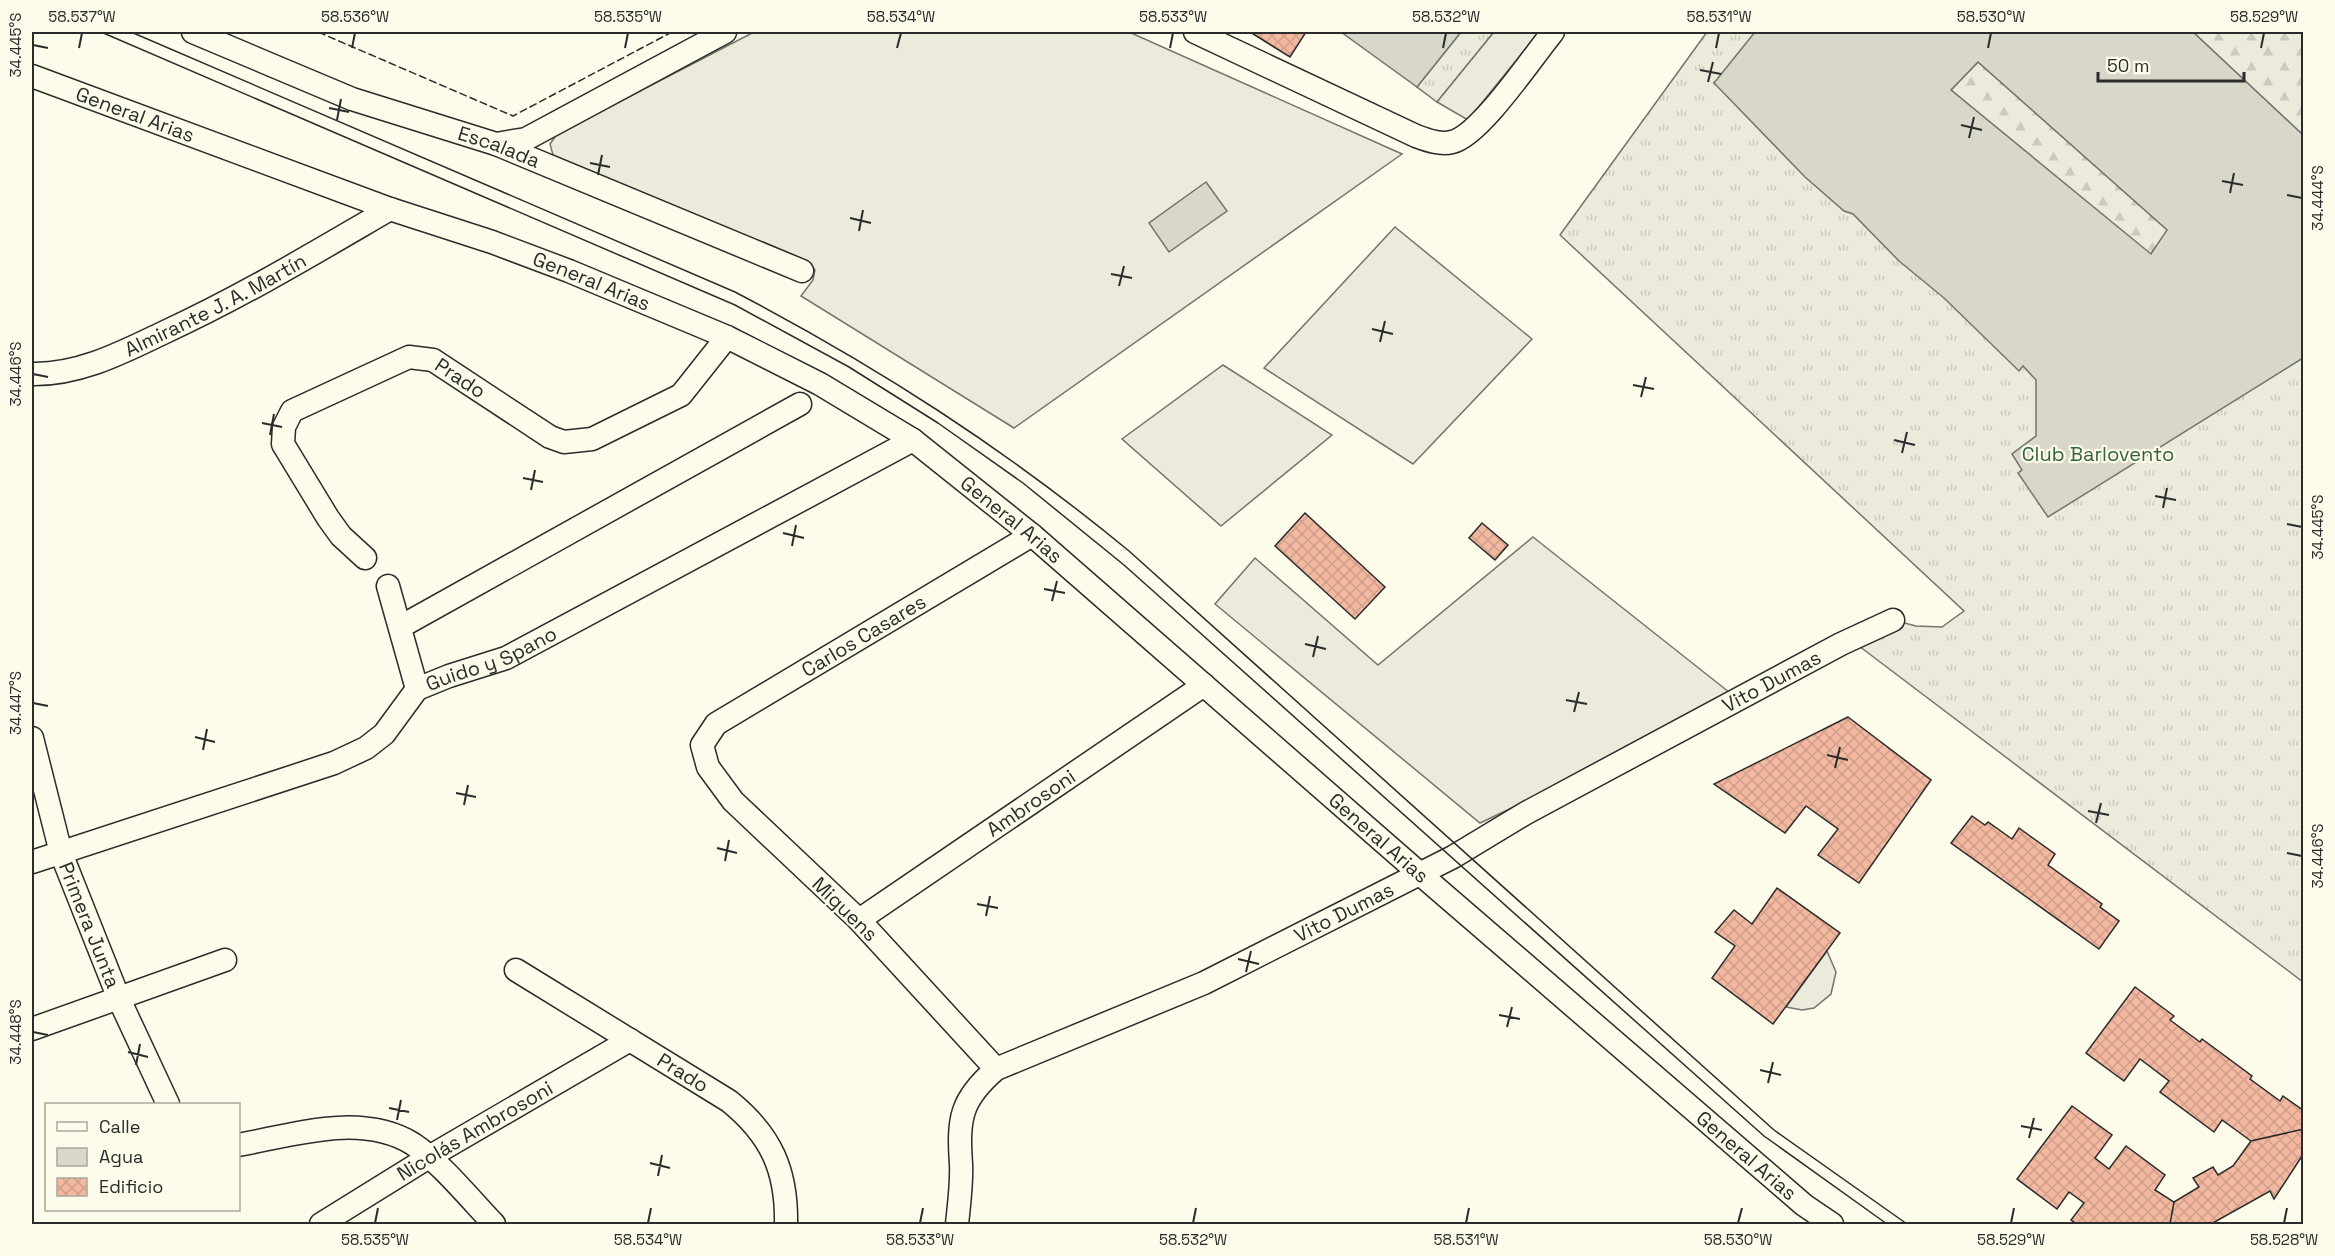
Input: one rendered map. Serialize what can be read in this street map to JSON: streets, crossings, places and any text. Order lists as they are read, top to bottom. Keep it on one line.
{"streets":{"street":["General Arias","Escalada","Almirante J. A. Martín","Prado","Carlos Casares","Guido y Spano","Vito Dumas","Ambrosoni","Miguens","Primera Junta","Nicolás Ambrosoni"]},"crossings":[["General Arias","Almirante J. A. Martín"],["General Arias","Prado"],["General Arias","Carlos Casares"],["General Arias","Guido y Spano"],["General Arias","Vito Dumas"],["General Arias","Ambrosoni"],["Prado","Nicolás Ambrosoni"],["Carlos Casares","Miguens"],["Guido y Spano","Primera Junta"],["Vito Dumas","Miguens"],["Ambrosoni","Miguens"]],"parks":["Club Barlovento"],"legend":["Calle","Agua","Edificio"],"scale_bar":"50 m","coordinates":["58.537°W","58.536°W","58.535°W","58.534°W","58.533°W","58.532°W","58.531°W","58.530°W","58.529°W","34.445°S","34.444°S","34.446°S","34.447°S","34.448°S","58.528°W"]}
